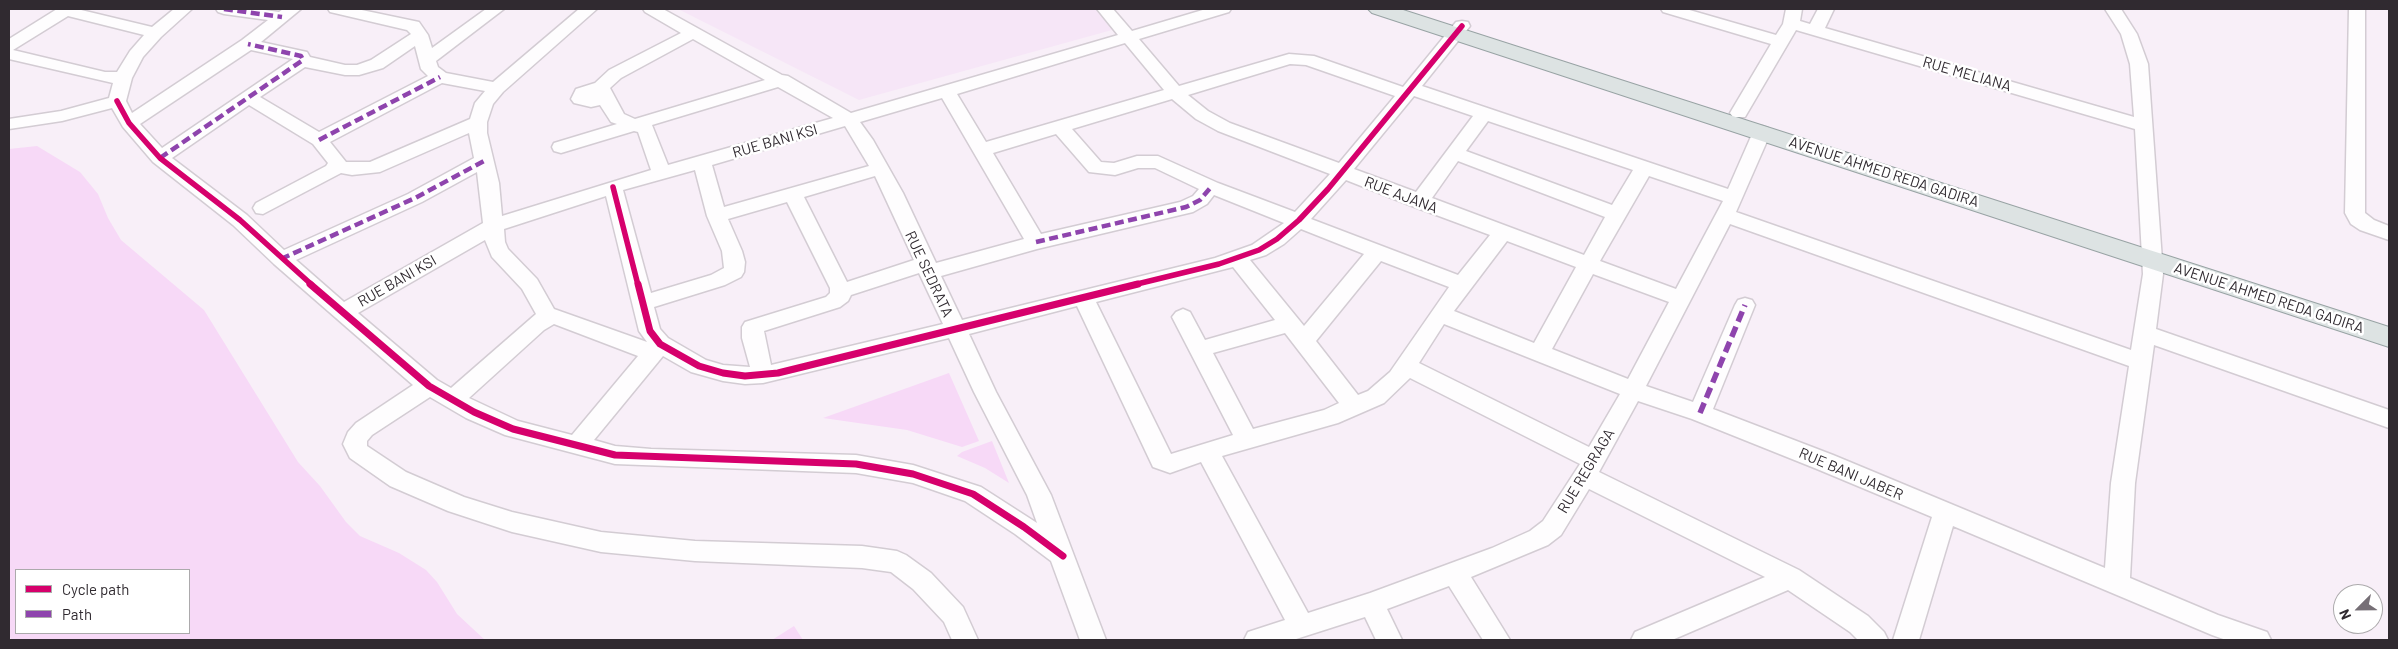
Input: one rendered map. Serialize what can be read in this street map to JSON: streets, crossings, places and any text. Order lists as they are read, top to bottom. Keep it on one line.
{"streets":{"main road":["AVENUE AHMED REDA GADIRA"],"street":["RUE MELIANA","RUE BANI KSI","RUE AJANA","RUE SEDRATA","RUE REGRAGA","RUE BANI JABER"]},"crossings":[["RUE BANI KSI","RUE AJANA"],["RUE BANI KSI","RUE SEDRATA"],["AVENUE AHMED REDA GADIRA","RUE REGRAGA"],["RUE AJANA","RUE REGRAGA"],["RUE REGRAGA","RUE BANI JABER"]],"legend":["Cycle path","Path"],"north":"bottom left"}
